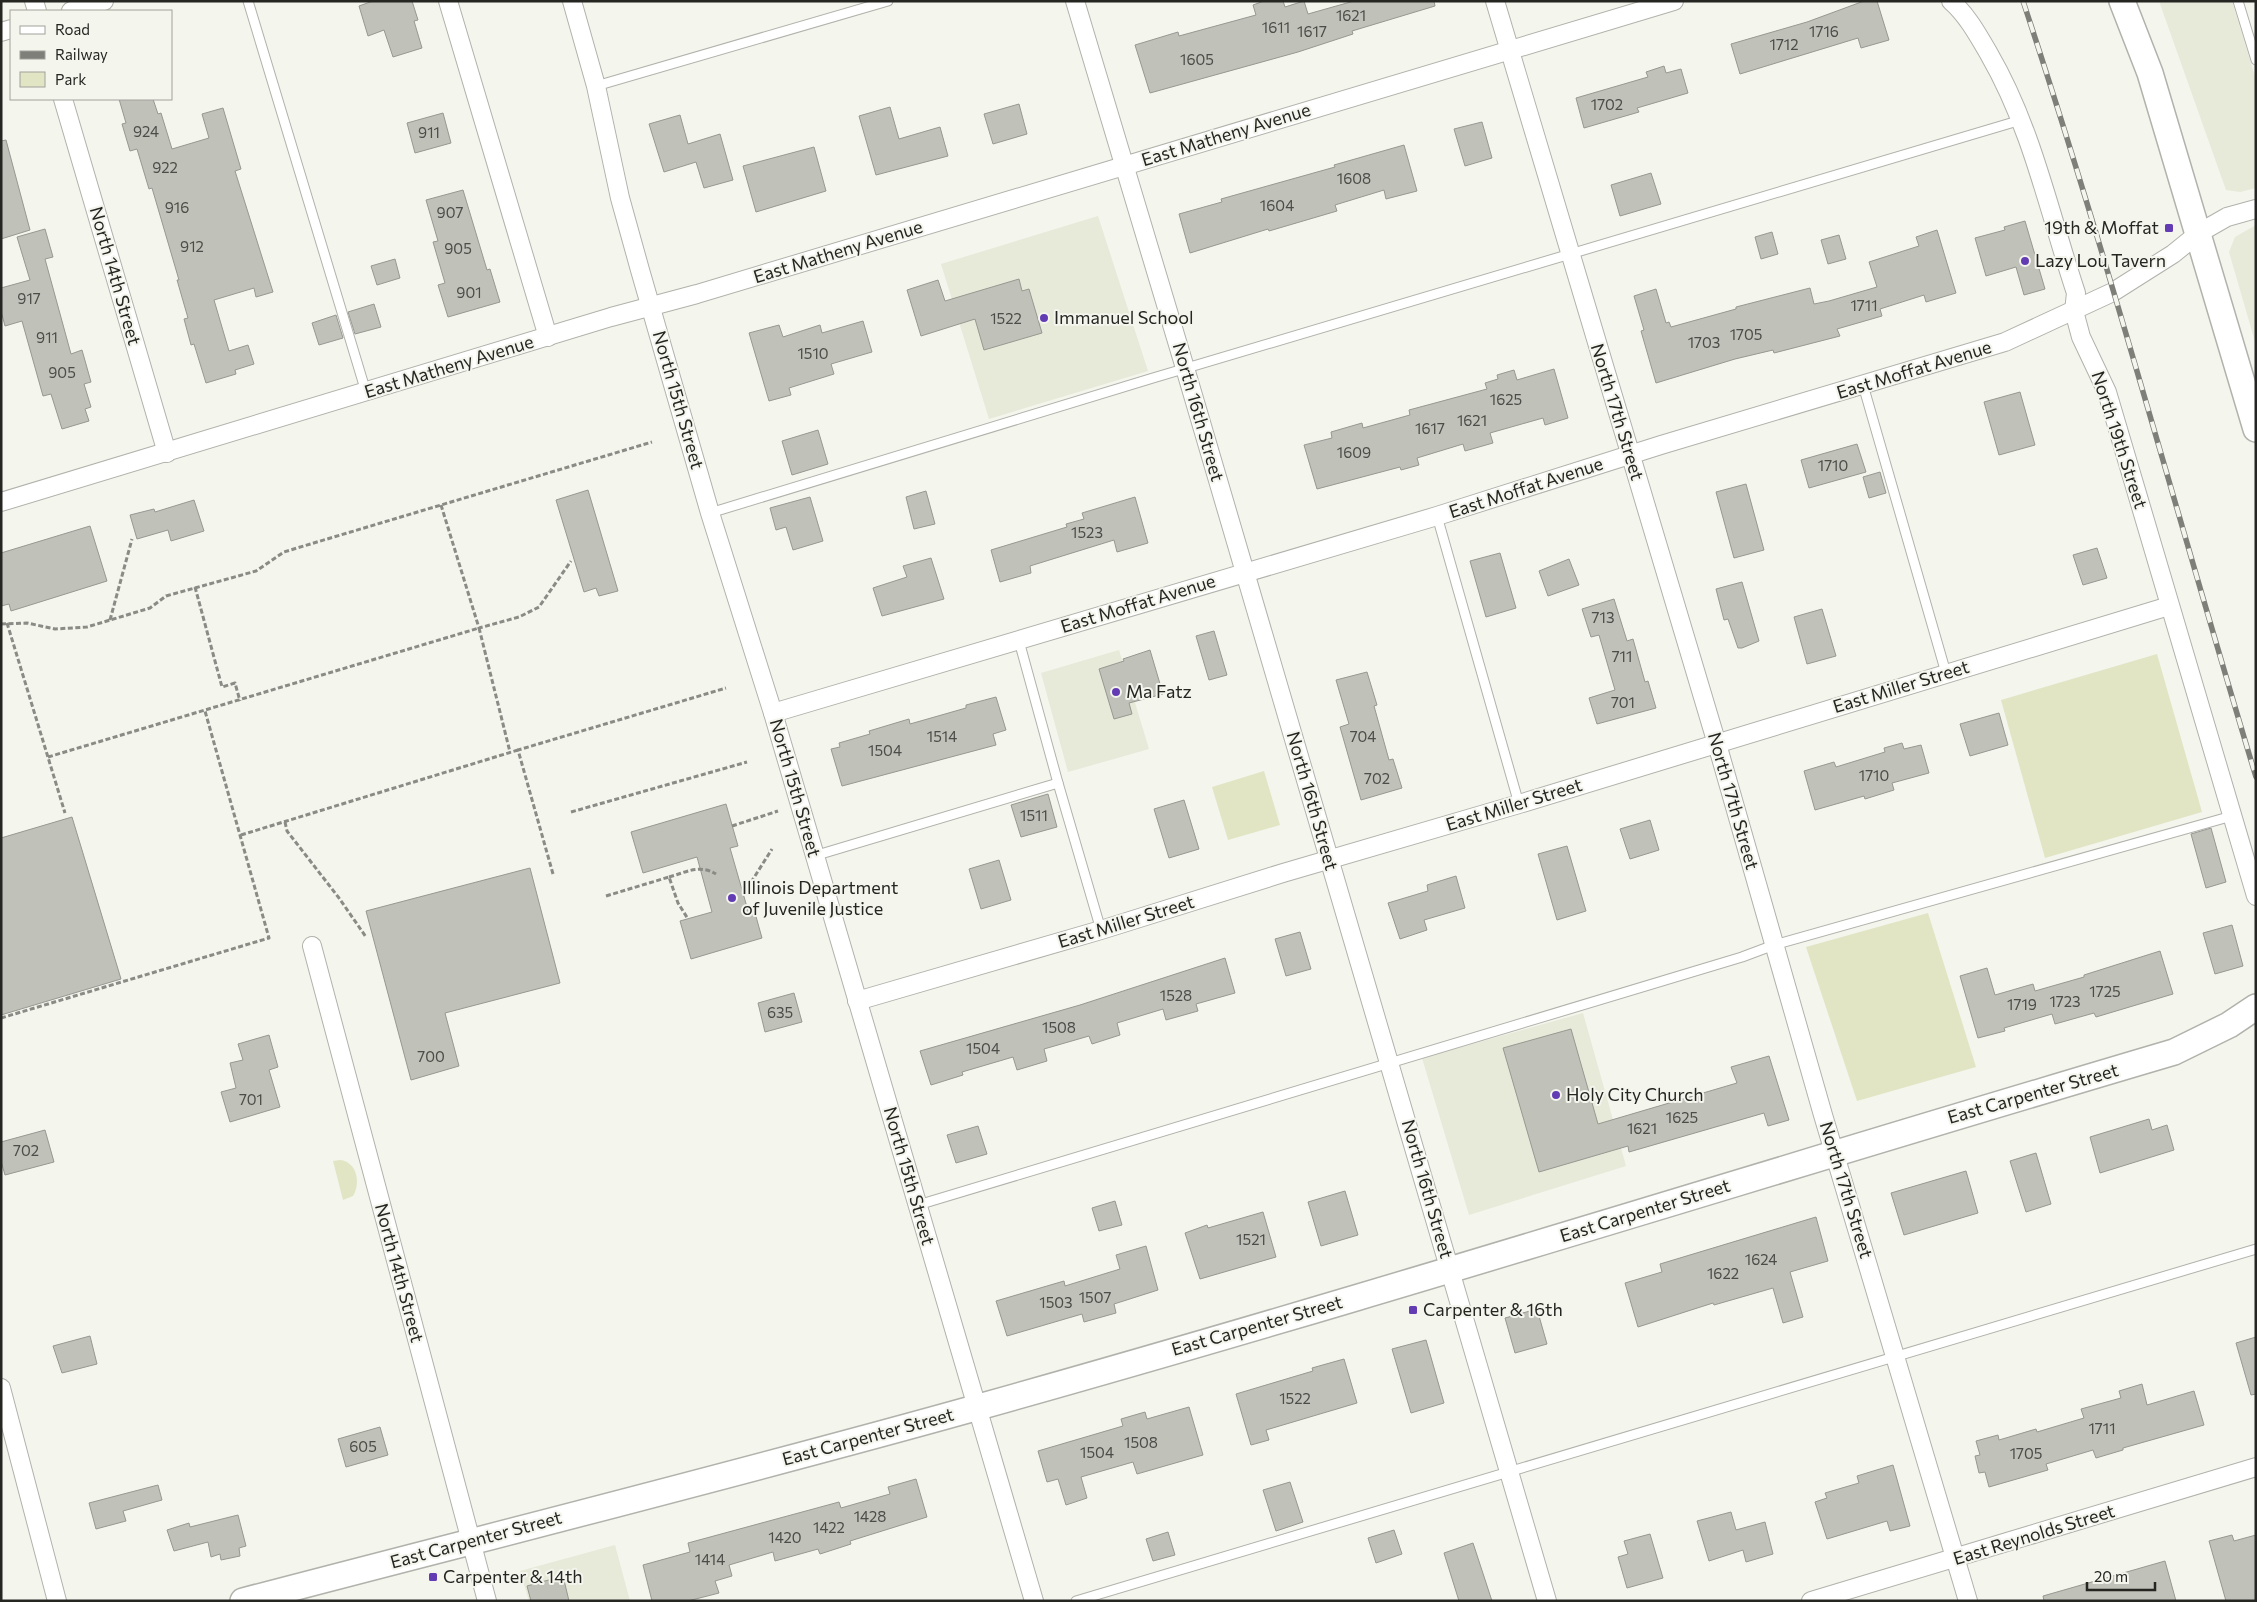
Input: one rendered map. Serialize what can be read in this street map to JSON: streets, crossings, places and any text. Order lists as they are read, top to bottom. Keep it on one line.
{"streets":{"street":["East Matheny Avenue","North 14th Street","East Moffat Avenue","North 15th Street","North 16th Street","North 17th Street","North 19th Street","East Miller Street","East Carpenter Street","East Reynolds Street"]},"crossings":[["East Matheny Avenue","North 14th Street"],["East Matheny Avenue","North 15th Street"],["East Matheny Avenue","North 16th Street"],["East Matheny Avenue","North 17th Street"],["North 14th Street","East Carpenter Street"],["East Moffat Avenue","North 15th Street"],["East Moffat Avenue","North 16th Street"],["East Moffat Avenue","North 17th Street"],["East Moffat Avenue","North 19th Street"],["North 15th Street","East Miller Street"],["North 15th Street","East Carpenter Street"],["North 16th Street","East Miller Street"],["North 16th Street","East Carpenter Street"],["North 17th Street","East Miller Street"],["North 17th Street","East Carpenter Street"],["North 17th Street","East Reynolds Street"],["North 19th Street","East Miller Street"]],"places":{"transit":["19th & Moffat","Carpenter & 16th","Carpenter & 14th"],"other":["Lazy Lou Tavern","Immanuel School","Ma Fatz","Illinois Department of Juvenile Justice","Holy City Church"]},"house_numbers":["1621","1611","1617","1716","1712","1605","1702","924","911","922","1608","1604","916","907","912","905","901","917","1711","1522","1705","911","1703","1510","905","1625","1621","1617","1609","1710","1523","713","711","701","1514","704","1504","1710","702","1511","1725","1528","1723","1719","635","1508","1504","700","701","1625","1621","702","1521","1624","1622","1507","1503","1522","1711","1508","605","1504","1705","1428","1422","1420","1414"],"legend":["Road","Railway","Park"],"scale_bar":"20 m"}
